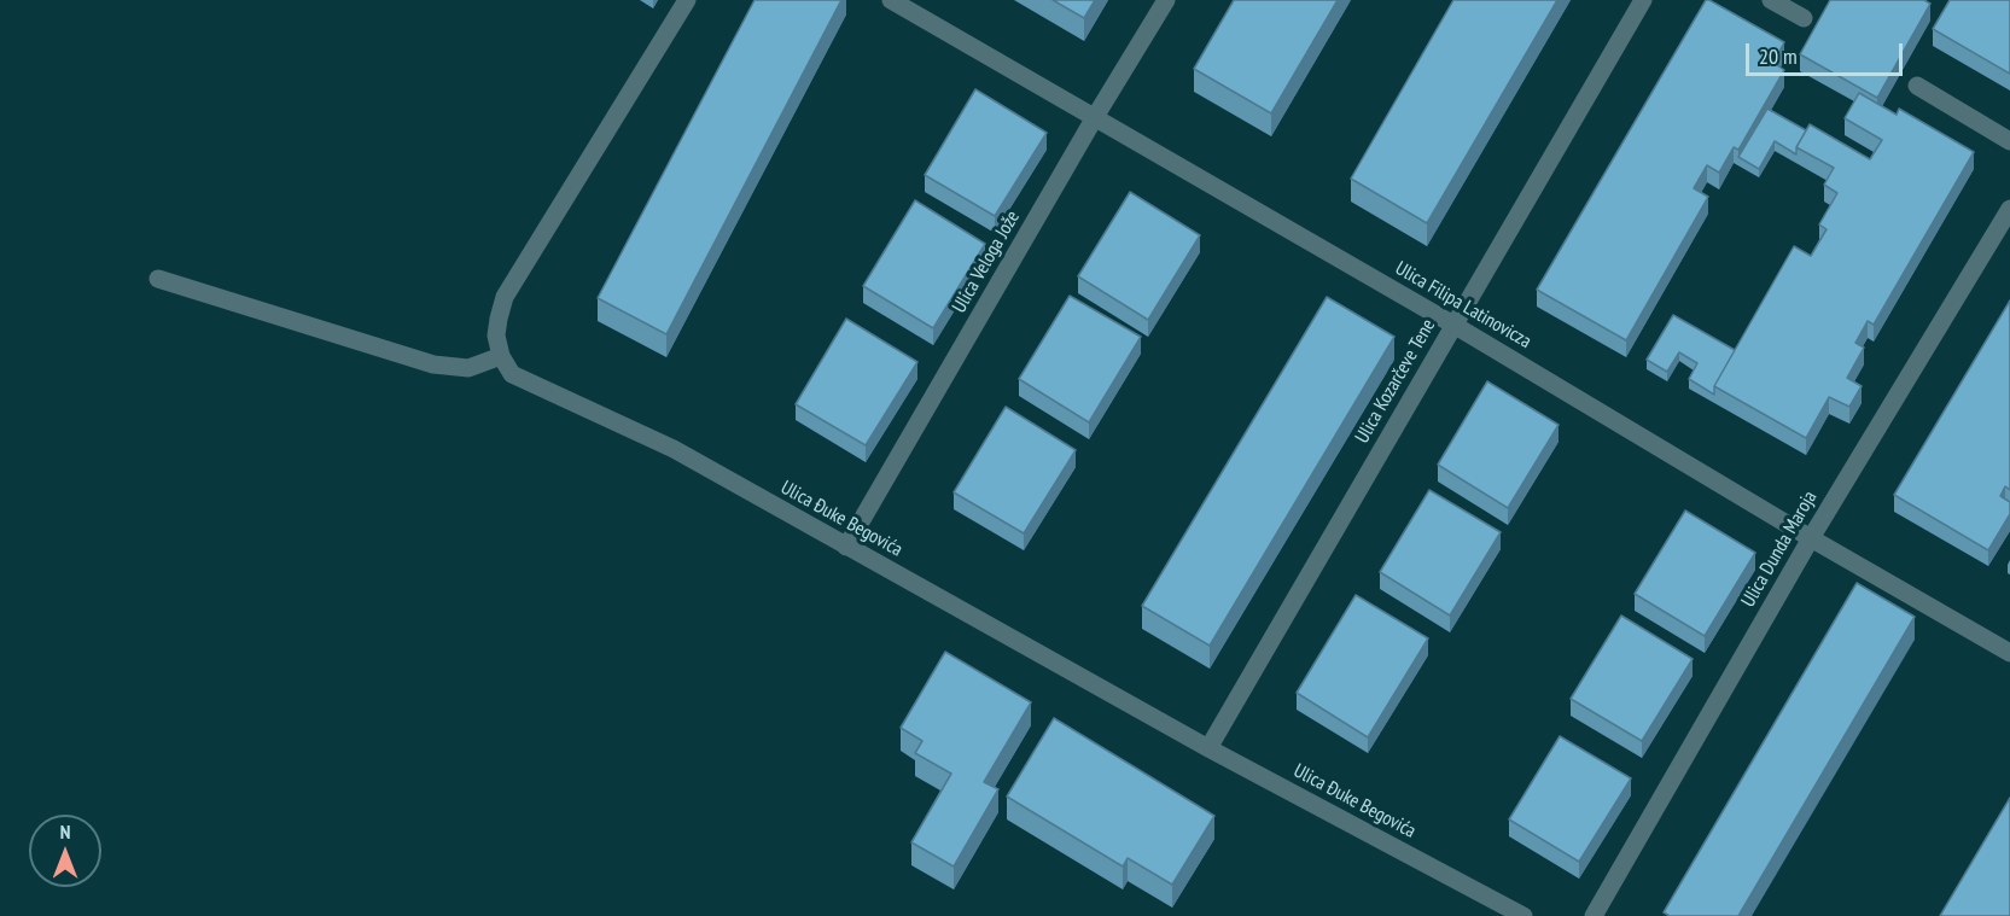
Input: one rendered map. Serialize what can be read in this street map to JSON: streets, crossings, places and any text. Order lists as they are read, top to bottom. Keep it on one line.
{"streets":{"street":["Ulica Veloga Jože","Ulica Filipa Latinovicza","Ulica Kozarčeve Tene","Ulica Đuke Begovića","Ulica Dunda Maroja"]},"crossings":[["Ulica Veloga Jože","Ulica Filipa Latinovicza"],["Ulica Veloga Jože","Ulica Đuke Begovića"],["Ulica Filipa Latinovicza","Ulica Kozarčeve Tene"],["Ulica Filipa Latinovicza","Ulica Dunda Maroja"],["Ulica Kozarčeve Tene","Ulica Đuke Begovića"]],"scale_bar":"20 m","north":"top"}
